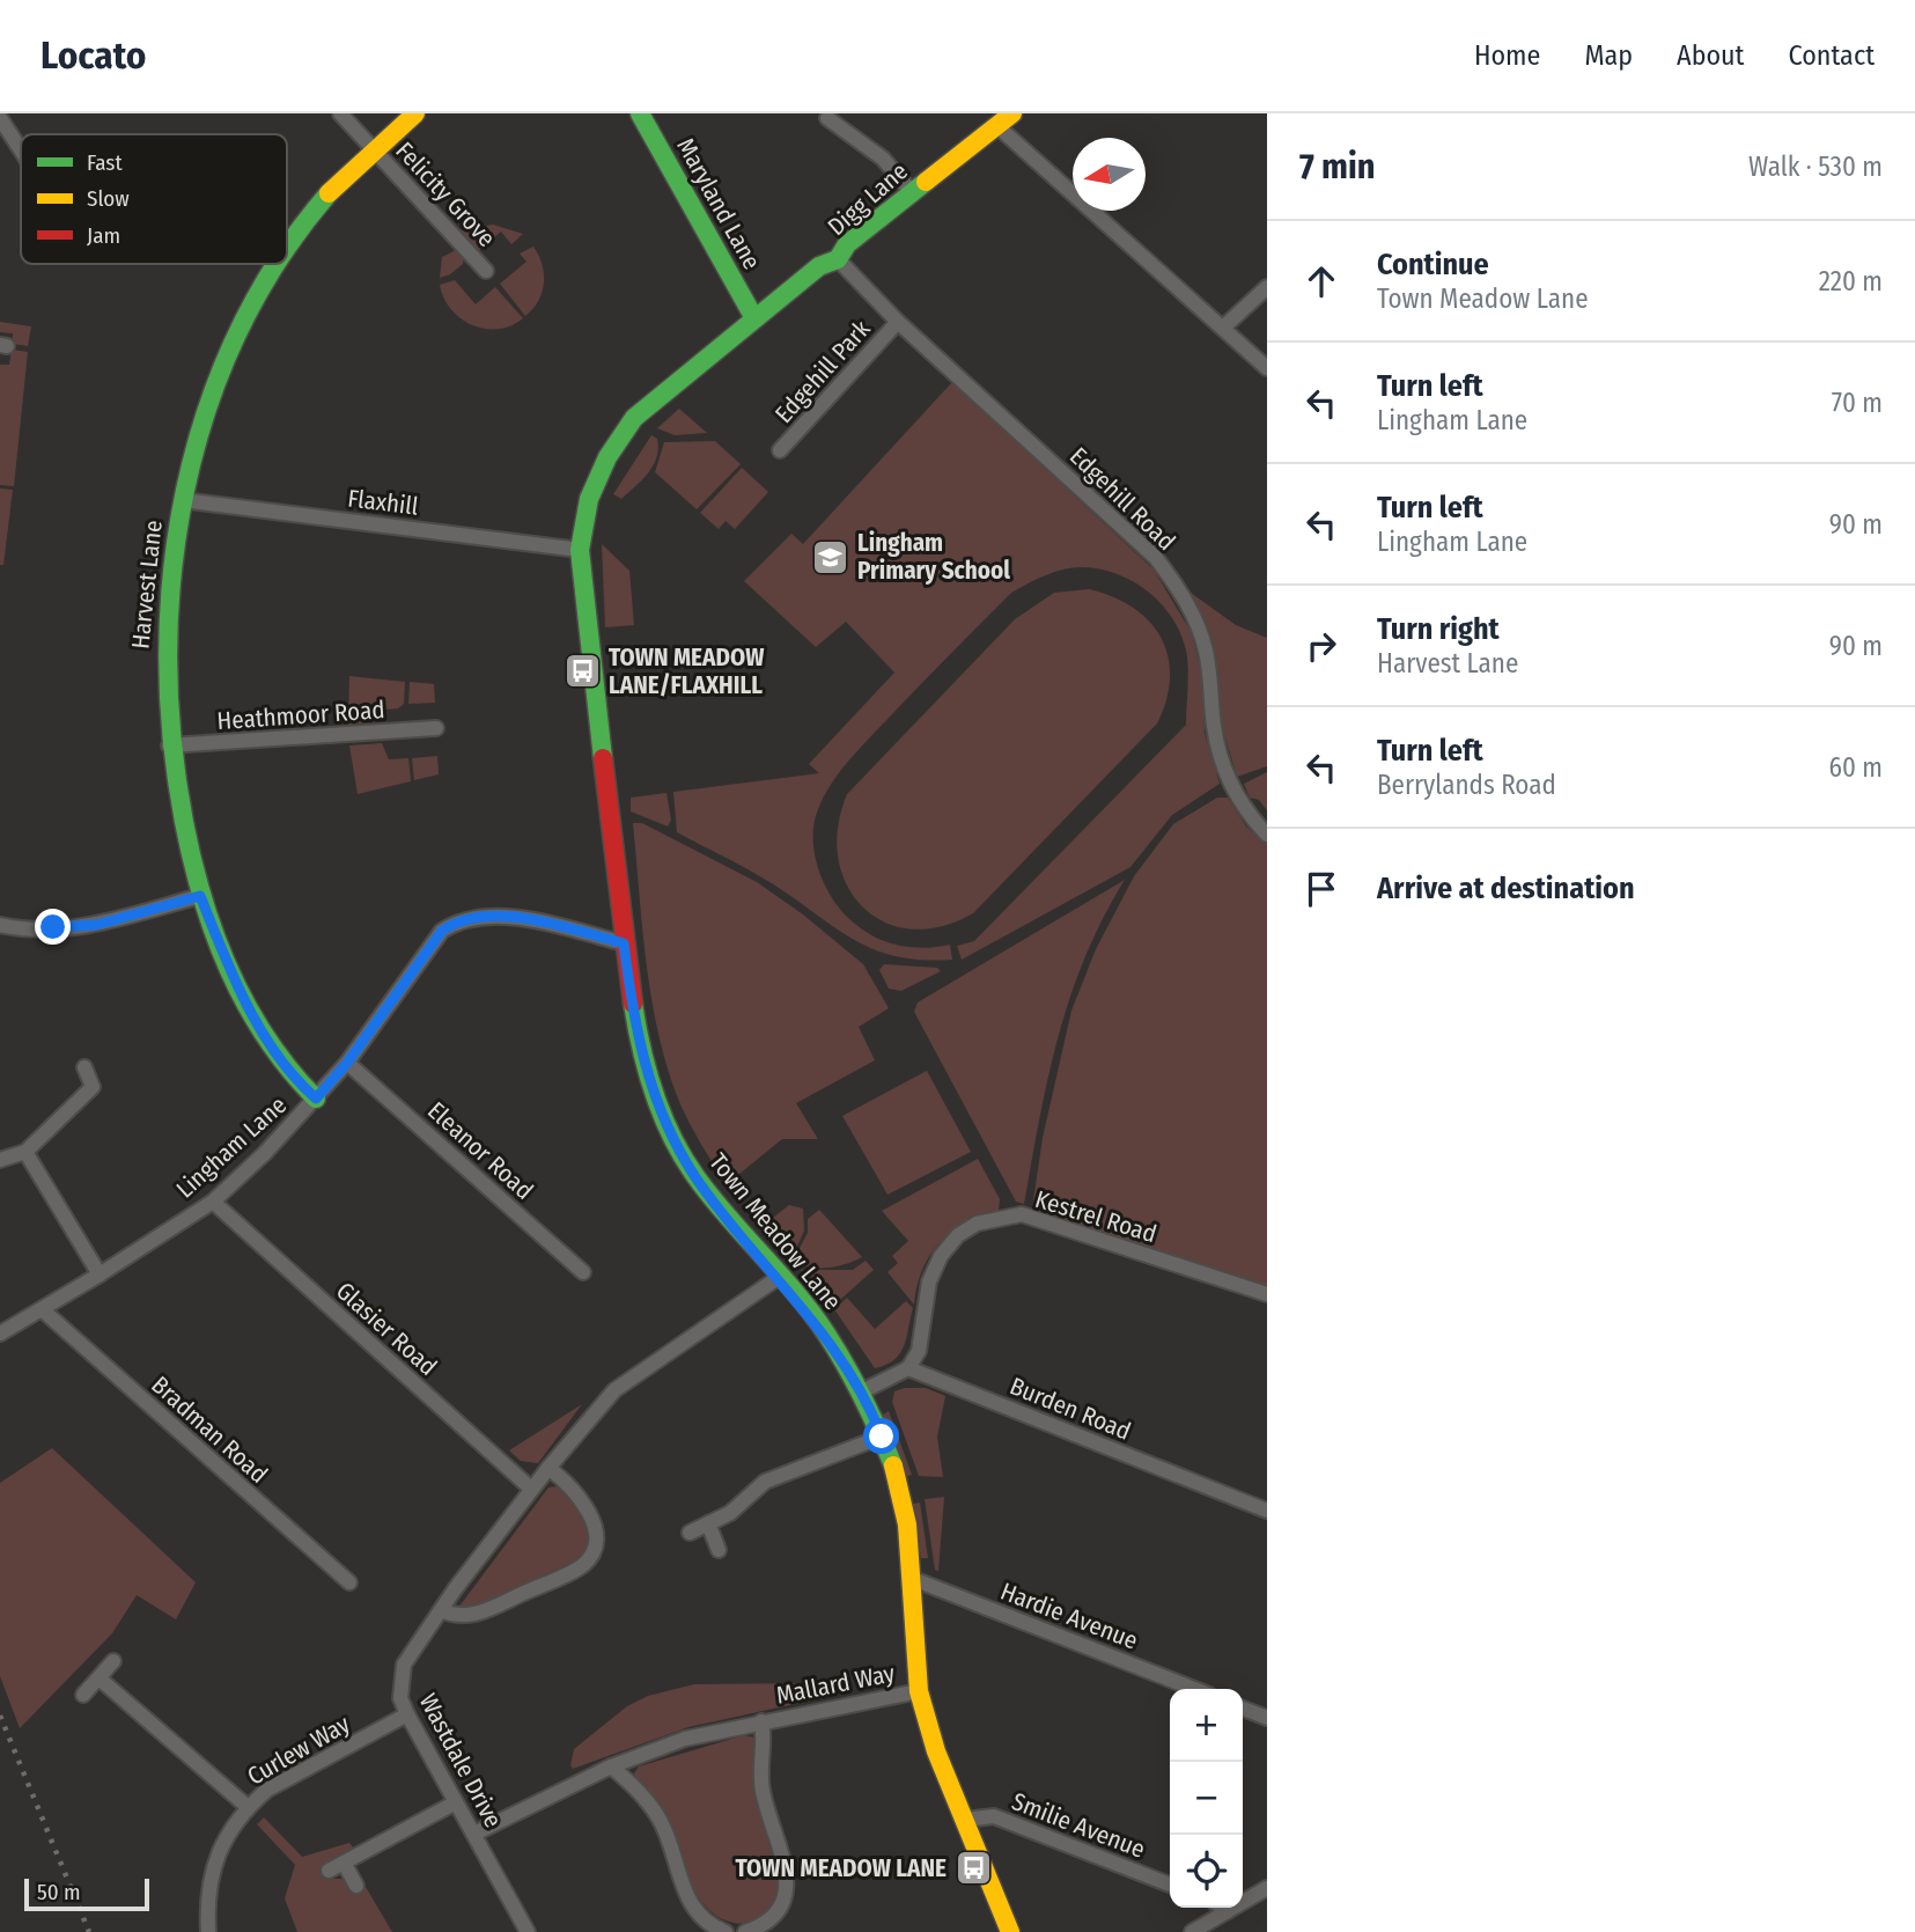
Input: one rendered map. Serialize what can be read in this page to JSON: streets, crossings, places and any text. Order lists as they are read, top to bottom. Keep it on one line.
{"streets":{"street":["Felicity Grove","Digg Lane","Maryland Lane","Edgehill Park","Edgehill Road","Flaxhill","Harvest Lane","Heathmoor Road","Lingham Lane","Eleanor Road","Kestrel Road","Town Meadow Lane","Glasier Road","Burden Road","Bradman Road","Hardie Avenue","Mallard Way","Curlew Way","Wastdale Drive","Smilie Avenue"]},"crossings":[["Felicity Grove","Harvest Lane"],["Digg Lane","Maryland Lane"],["Digg Lane","Edgehill Road"],["Digg Lane","Town Meadow Lane"],["Maryland Lane","Town Meadow Lane"],["Edgehill Park","Edgehill Road"],["Flaxhill","Harvest Lane"],["Flaxhill","Town Meadow Lane"],["Harvest Lane","Heathmoor Road"],["Harvest Lane","Lingham Lane"],["Lingham Lane","Eleanor Road"],["Lingham Lane","Town Meadow Lane"],["Lingham Lane","Glasier Road"],["Lingham Lane","Bradman Road"],["Kestrel Road","Burden Road"],["Town Meadow Lane","Hardie Avenue"],["Town Meadow Lane","Mallard Way"],["Town Meadow Lane","Wastdale Drive"],["Town Meadow Lane","Smilie Avenue"],["Glasier Road","Wastdale Drive"],["Mallard Way","Wastdale Drive"],["Curlew Way","Wastdale Drive"]],"places":{"school or university":["Lingham Primary School"],"bus stop":["TOWN MEADOW LANE/FLAXHILL","TOWN MEADOW LANE"]},"legend":["Fast","Slow","Jam"],"scale_bar":"50 m","north":"left","page":{"header":"Locato","nav":["Home","Map","About","Contact"],"heading":["7 min","Walk · 530 m"],"list":[["Continue","Town Meadow Lane","220 m"],["Turn left","Lingham Lane","70 m"],["Turn left","Lingham Lane","90 m"],["Turn right","Harvest Lane","90 m"],["Turn left","Berrylands Road","60 m"],"Arrive at destination"],"map_buttons":["+","−"],"scale":"50 m"}}
